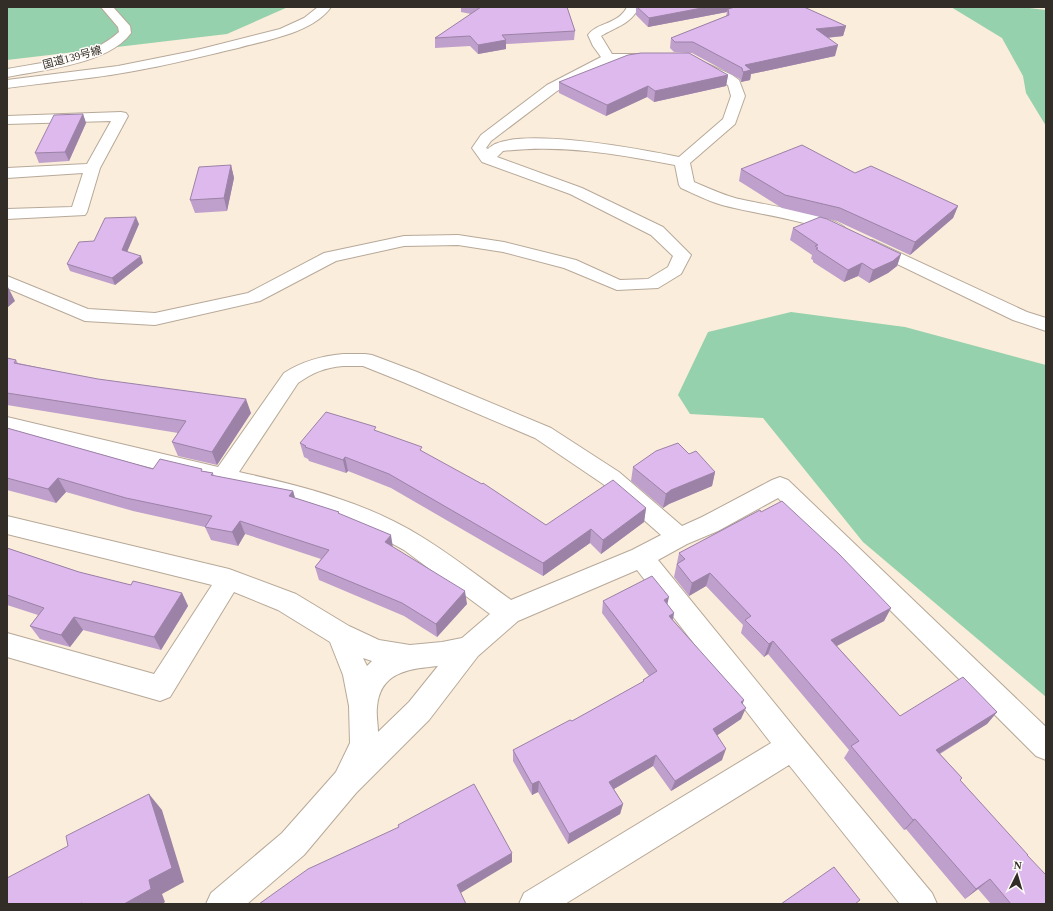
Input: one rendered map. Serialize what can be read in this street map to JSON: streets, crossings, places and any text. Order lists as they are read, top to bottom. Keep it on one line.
{"streets":{"main road":["国道139号線"]},"north":"top"}
